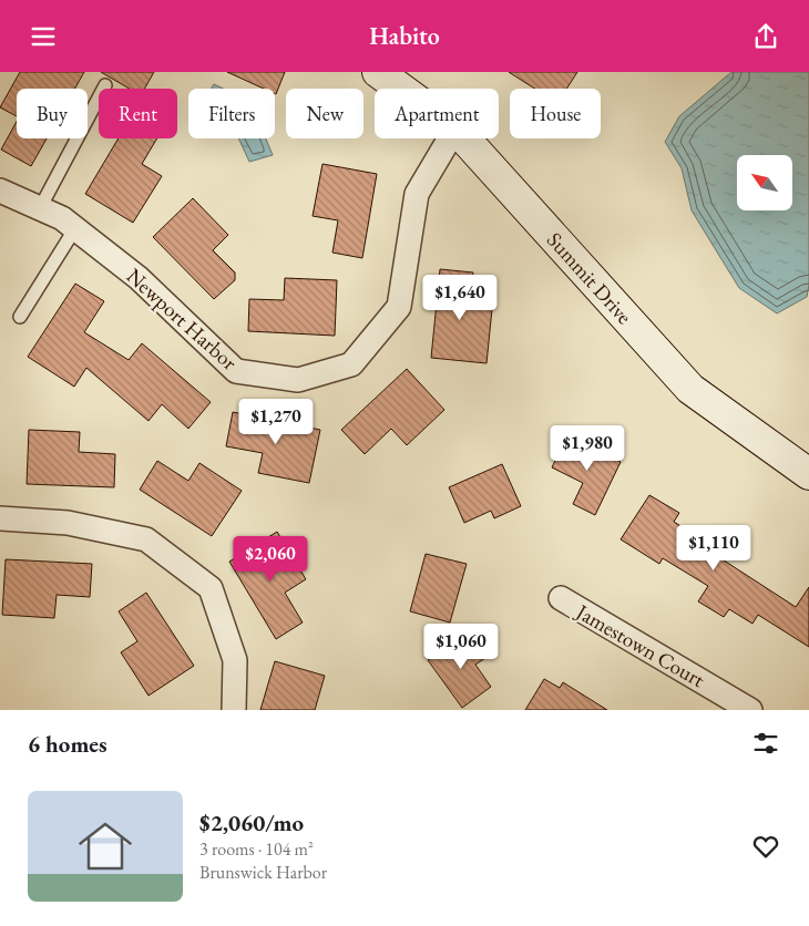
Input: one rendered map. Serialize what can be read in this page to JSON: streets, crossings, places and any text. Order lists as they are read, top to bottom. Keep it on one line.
{"streets":{"street":["Summit Drive","Newport Harbor","Jamestown Court"]},"north":"top left","page":{"header":"Habito","chip":["Buy","Rent","Filters","New","Apartment","House"],"price":["$1,640","$1,270","$1,980","$1,110","$2,060","$1,060"],"heading":"6 homes","list":[{"name":"$2,060/mo","note":"3 rooms · 104 m² · Brunswick Harbor"}]}}
